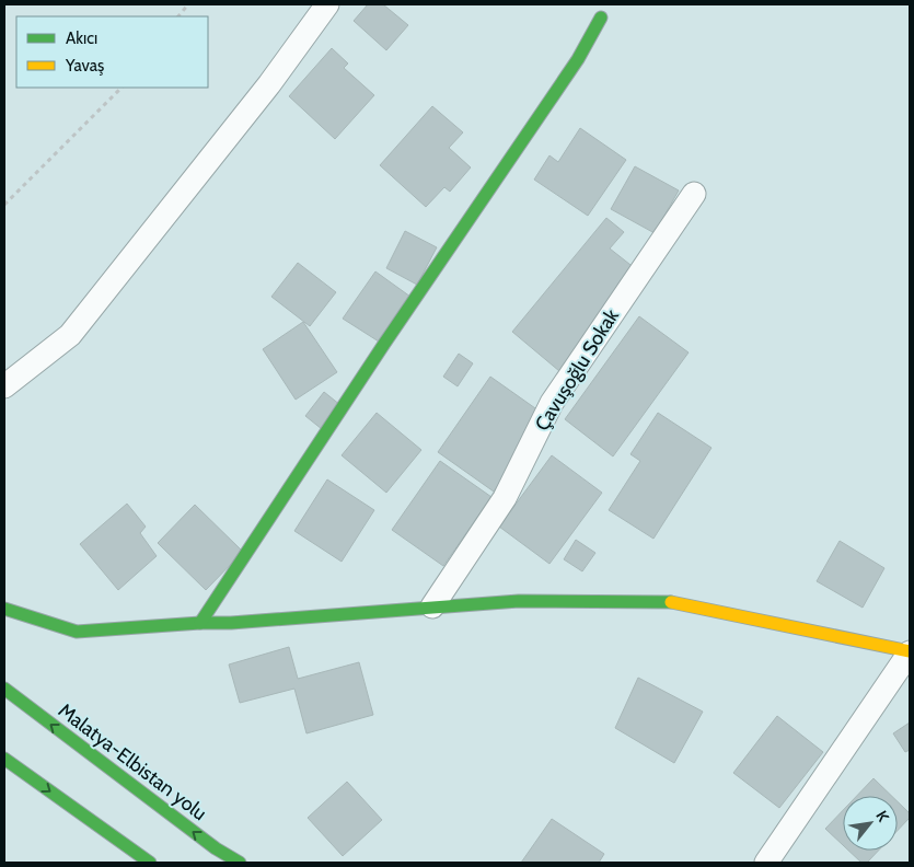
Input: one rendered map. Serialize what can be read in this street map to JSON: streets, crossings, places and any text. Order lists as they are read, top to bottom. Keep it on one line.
{"streets":{"street":["Çavuşoğlu Sokak","Malatya-Elbistan yolu"]},"legend":["Akıcı","Yavaş"],"north":"top right"}
